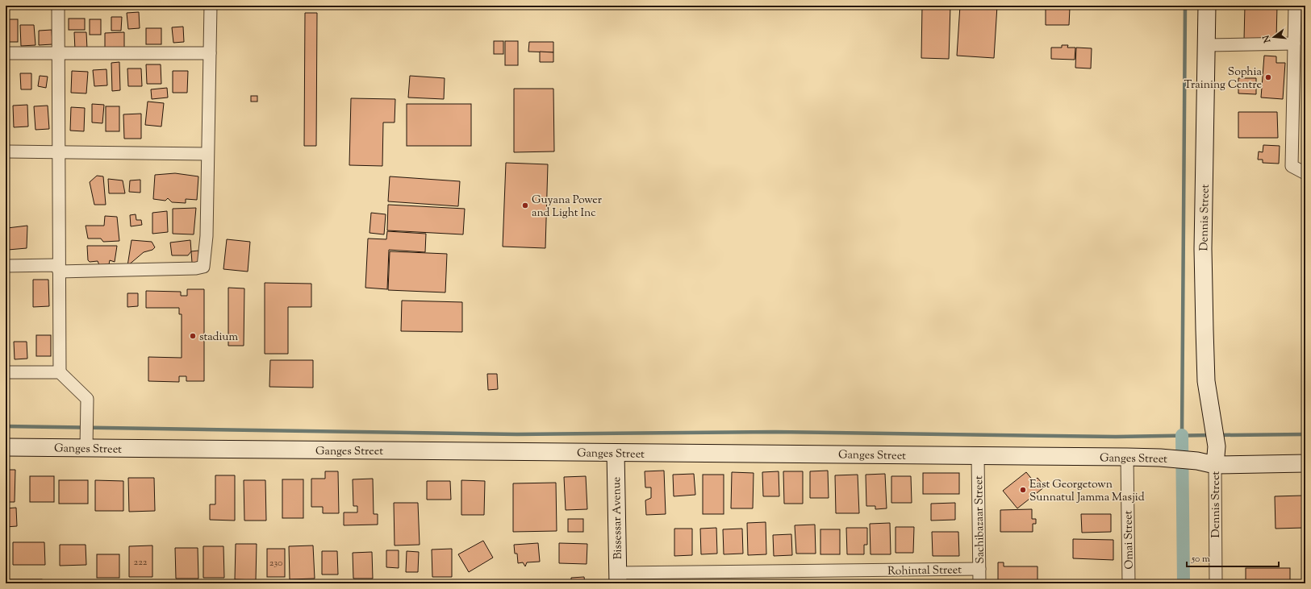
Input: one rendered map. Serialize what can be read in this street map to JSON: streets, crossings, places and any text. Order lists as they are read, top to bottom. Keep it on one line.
{"streets":{"street":["Dennis Street","Ganges Street","Bissessar Avenue","Sachibazaar Street","Omai Street","Rohintal Street"]},"crossings":[["Dennis Street","Ganges Street"],["Ganges Street","Bissessar Avenue"],["Ganges Street","Sachibazaar Street"],["Ganges Street","Omai Street"],["Bissessar Avenue","Rohintal Street"],["Sachibazaar Street","Rohintal Street"]],"places":["Sophia Training Centre","Guyana Power and Light Inc","stadium","East Georgetown Sunnatul Jamma Masjid"],"house_numbers":["222","230"],"scale_bar":"50 m","north":"left"}
